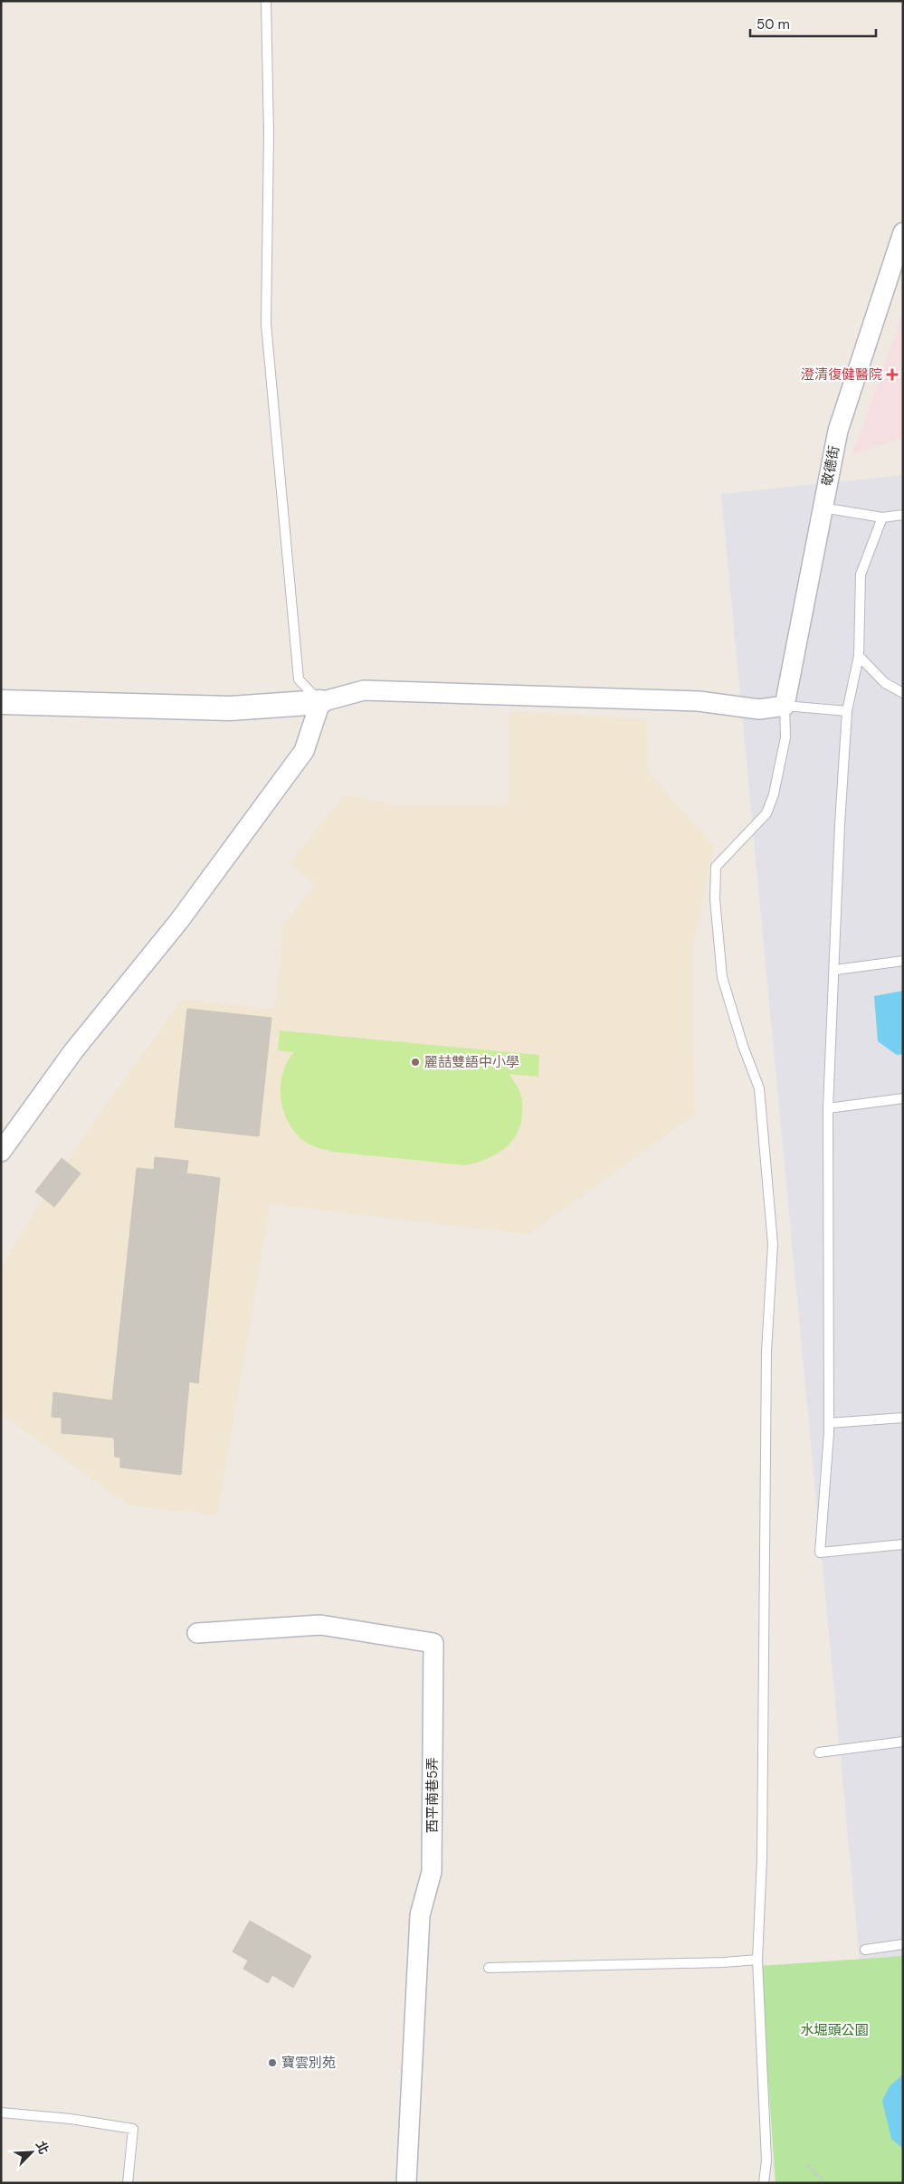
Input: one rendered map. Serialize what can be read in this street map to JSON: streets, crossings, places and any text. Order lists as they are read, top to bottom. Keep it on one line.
{"streets":{"street":["敬德街","西平南巷5弄"]},"parks":["水堀頭公園"],"places":{"health":["澄清復健醫院"],"other":["麗喆雙語中小學","寶雲別苑"]},"scale_bar":"50 m","north":"top right"}
